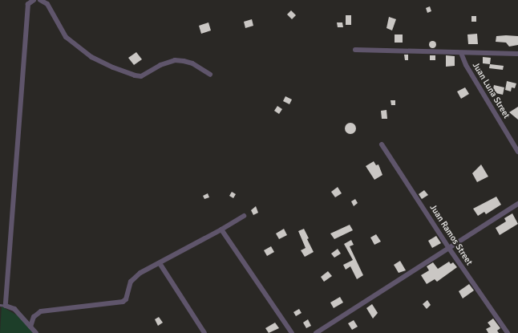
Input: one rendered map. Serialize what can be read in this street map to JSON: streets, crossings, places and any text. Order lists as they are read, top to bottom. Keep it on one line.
{"streets":{"street":["Juan Luna Street","Juan Ramos Street"]}}
